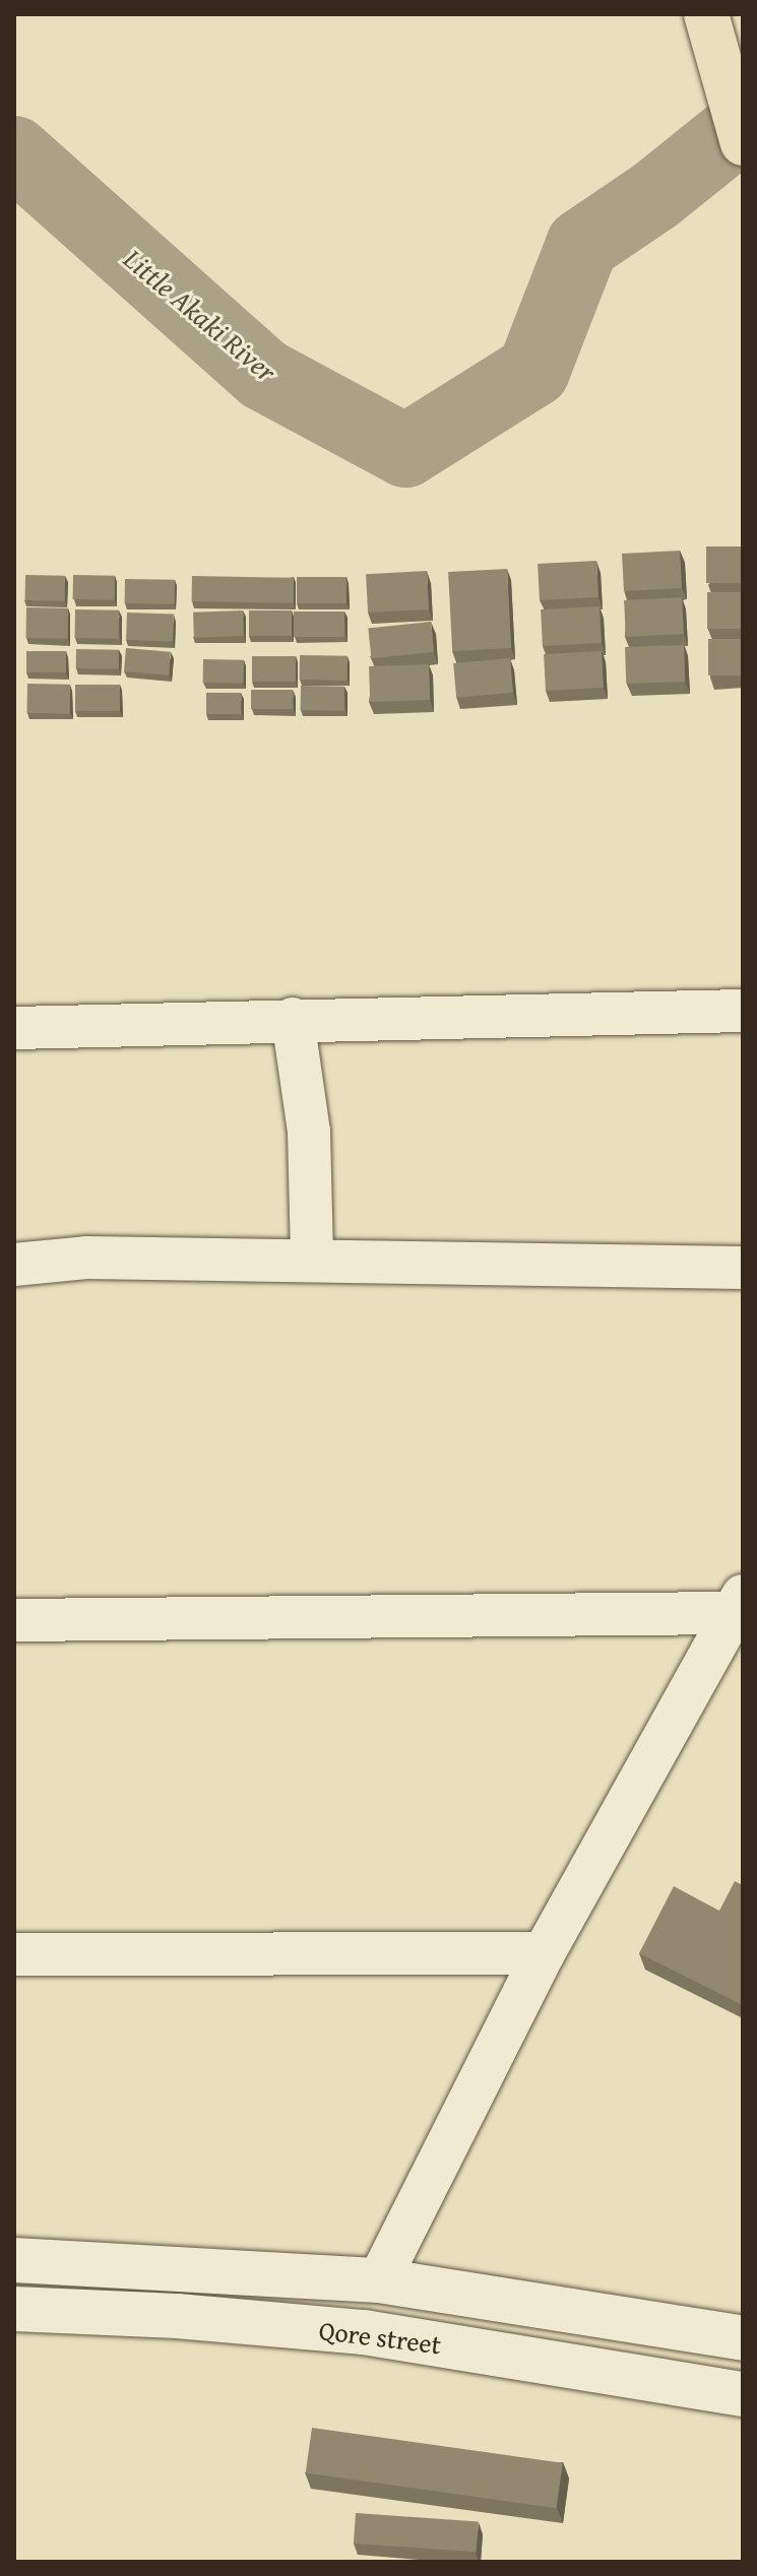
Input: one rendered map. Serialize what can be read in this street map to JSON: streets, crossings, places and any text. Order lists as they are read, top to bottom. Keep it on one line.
{"streets":{"street":["Qore street"]},"water":["Little Akaki River"]}
